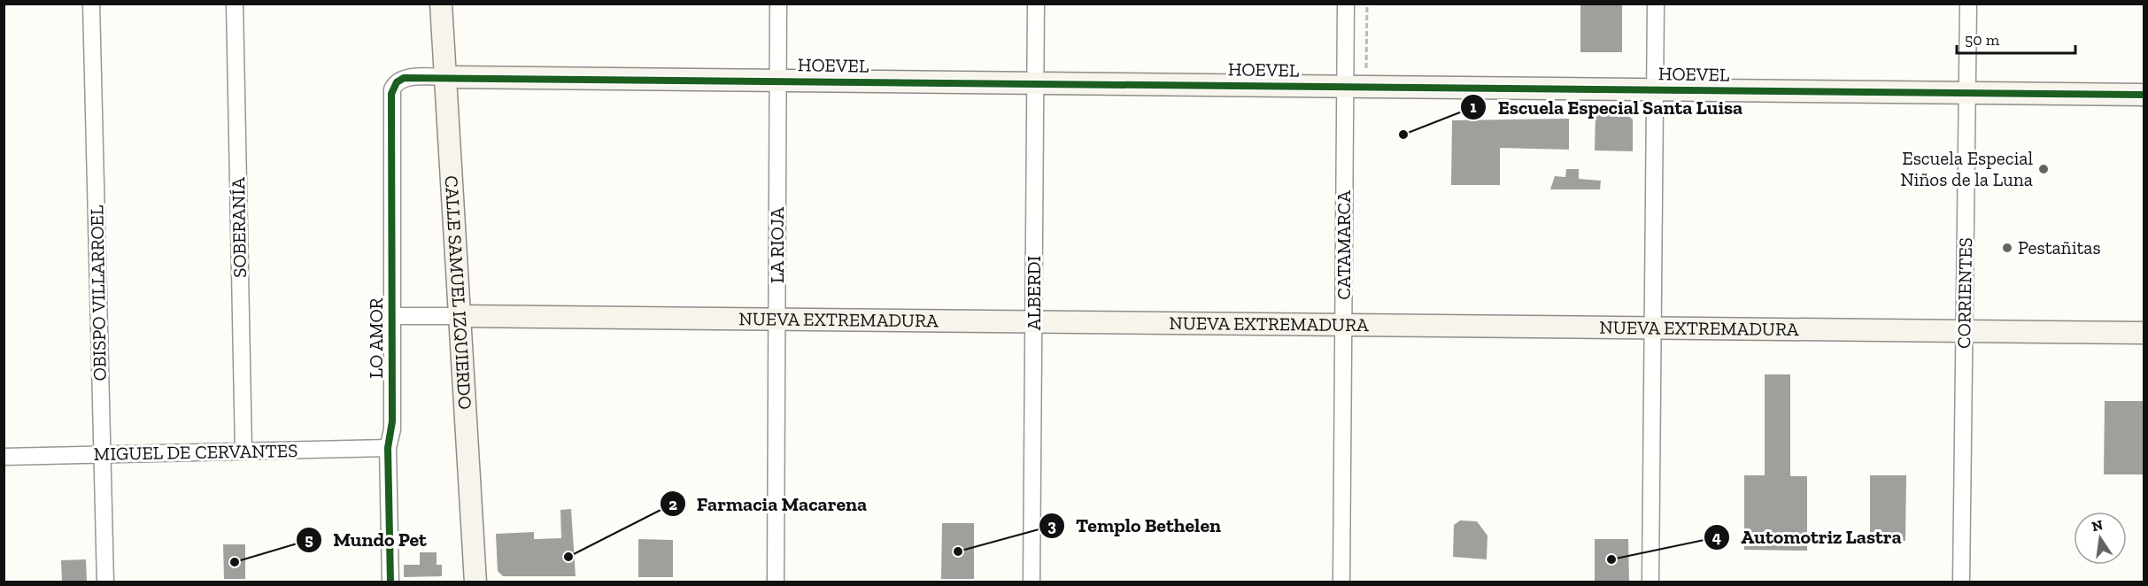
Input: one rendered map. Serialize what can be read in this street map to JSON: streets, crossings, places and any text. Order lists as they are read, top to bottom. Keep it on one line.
{"streets":{"street":["HOEVEL","SOBERANÍA","LA RIOJA","CATAMARCA","OBISPO VILLARROEL","CALLE SAMUEL IZQUIERDO","ALBERDI","CORRIENTES","NUEVA EXTREMADURA","LO AMOR","MIGUEL DE CERVANTES"]},"crossings":[["HOEVEL","LA RIOJA"],["HOEVEL","CATAMARCA"],["HOEVEL","CALLE SAMUEL IZQUIERDO"],["HOEVEL","ALBERDI"],["HOEVEL","CORRIENTES"],["HOEVEL","LO AMOR"],["SOBERANÍA","MIGUEL DE CERVANTES"],["LA RIOJA","NUEVA EXTREMADURA"],["CATAMARCA","NUEVA EXTREMADURA"],["OBISPO VILLARROEL","MIGUEL DE CERVANTES"],["CALLE SAMUEL IZQUIERDO","NUEVA EXTREMADURA"],["ALBERDI","NUEVA EXTREMADURA"],["CORRIENTES","NUEVA EXTREMADURA"],["NUEVA EXTREMADURA","LO AMOR"],["LO AMOR","MIGUEL DE CERVANTES"]],"places":["Escuela Especial Santa Luisa","Escuela Especial Niños de la Luna","Pestañitas","Templo Bethelen","Farmacia Macarena","Automotriz Lastra","Mundo Pet"],"scale_bar":"50 m","north":"top"}
